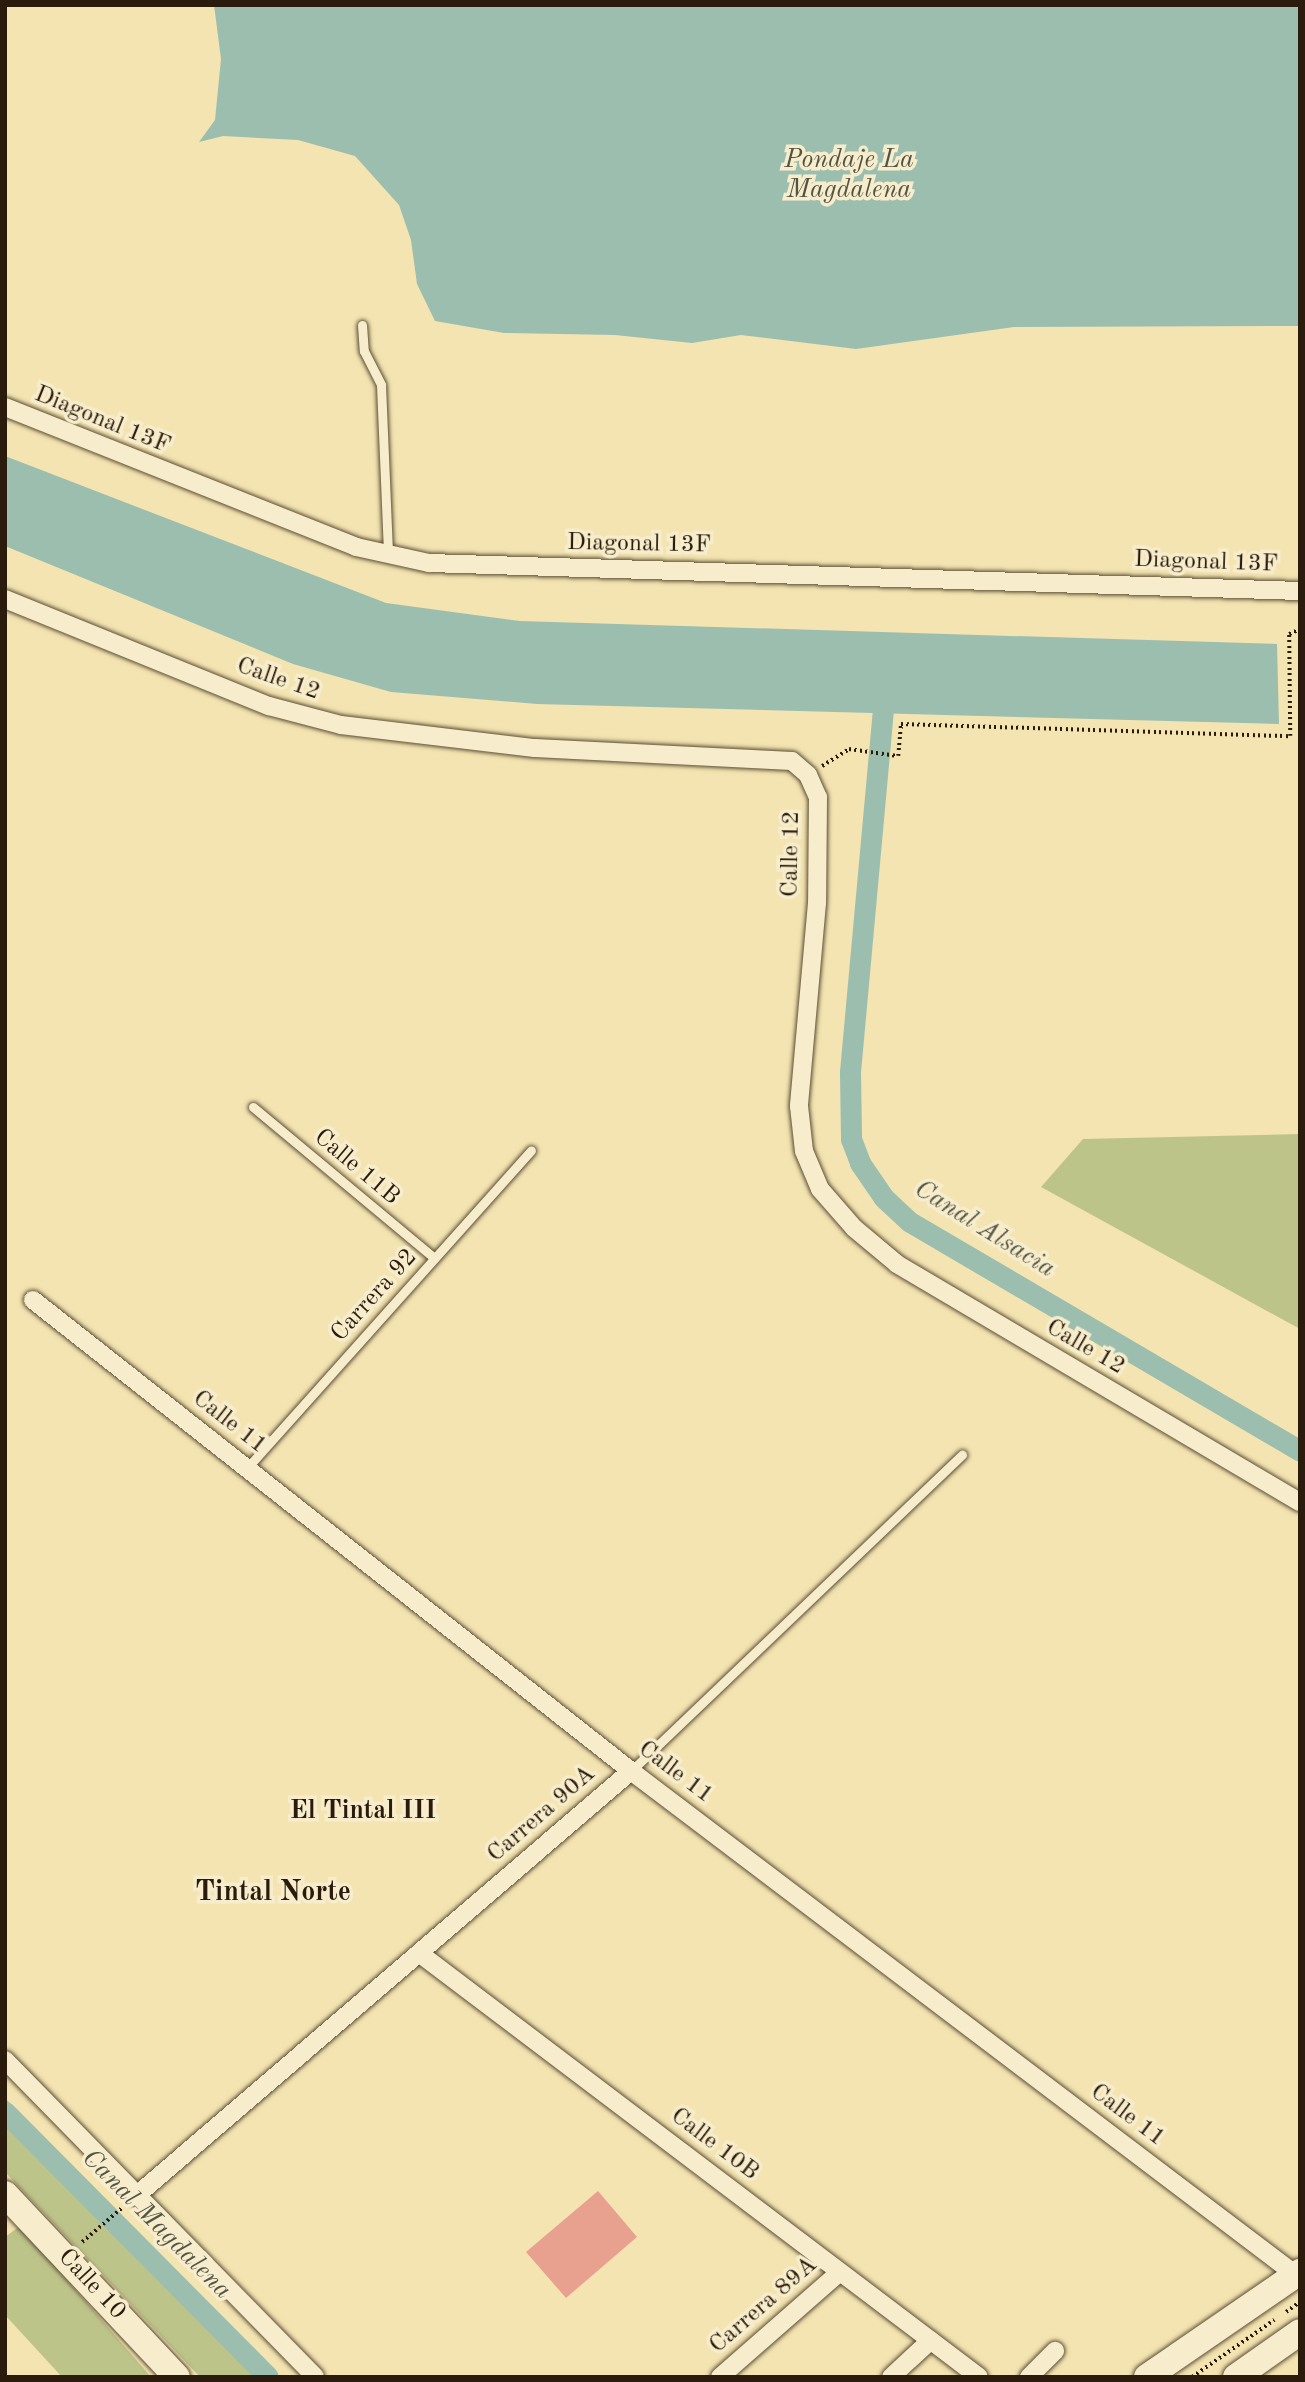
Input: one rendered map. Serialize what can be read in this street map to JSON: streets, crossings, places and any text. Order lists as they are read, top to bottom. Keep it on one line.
{"streets":{"main road":["Calle 10"],"street":["Diagonal 13F","Calle 12","Calle 11","Carrera 90A","Calle 10B","Carrera 89A"],"lane":["Calle 11B","Carrera 92"]},"crossings":[["Calle 11B","Carrera 92"],["Carrera 92","Calle 11"],["Calle 11","Carrera 90A"],["Carrera 90A","Calle 10B"],["Calle 10B","Carrera 89A"]],"districts":["El Tintal III","Tintal Norte"],"water":["Pondaje La Magdalena","Canal Alsacia","Canal Magdalena"]}
